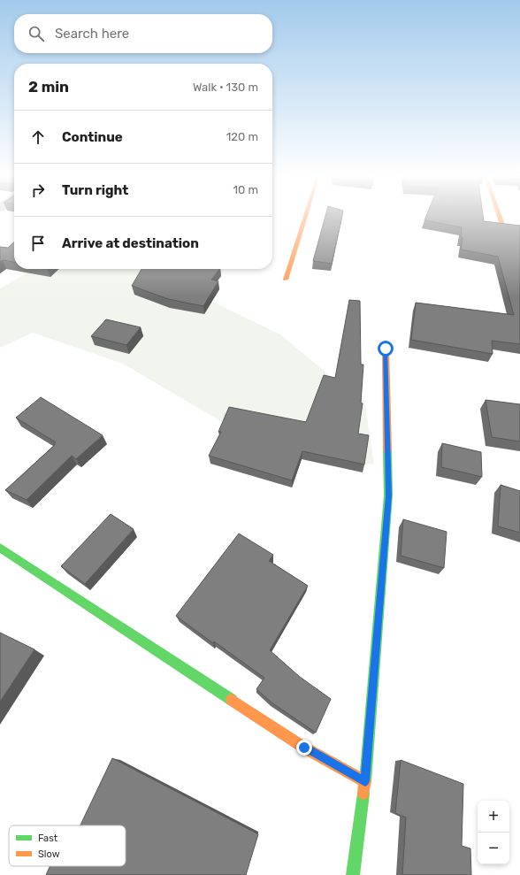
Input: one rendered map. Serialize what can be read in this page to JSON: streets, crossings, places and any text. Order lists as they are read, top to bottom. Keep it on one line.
{"legend":["Fast","Slow"],"page":{"search":"Search here","heading":["2 min","Walk · 130 m"],"list":[["Continue","120 m"],["Turn right","10 m"],"Arrive at destination"],"map_buttons":["+","−"]}}
